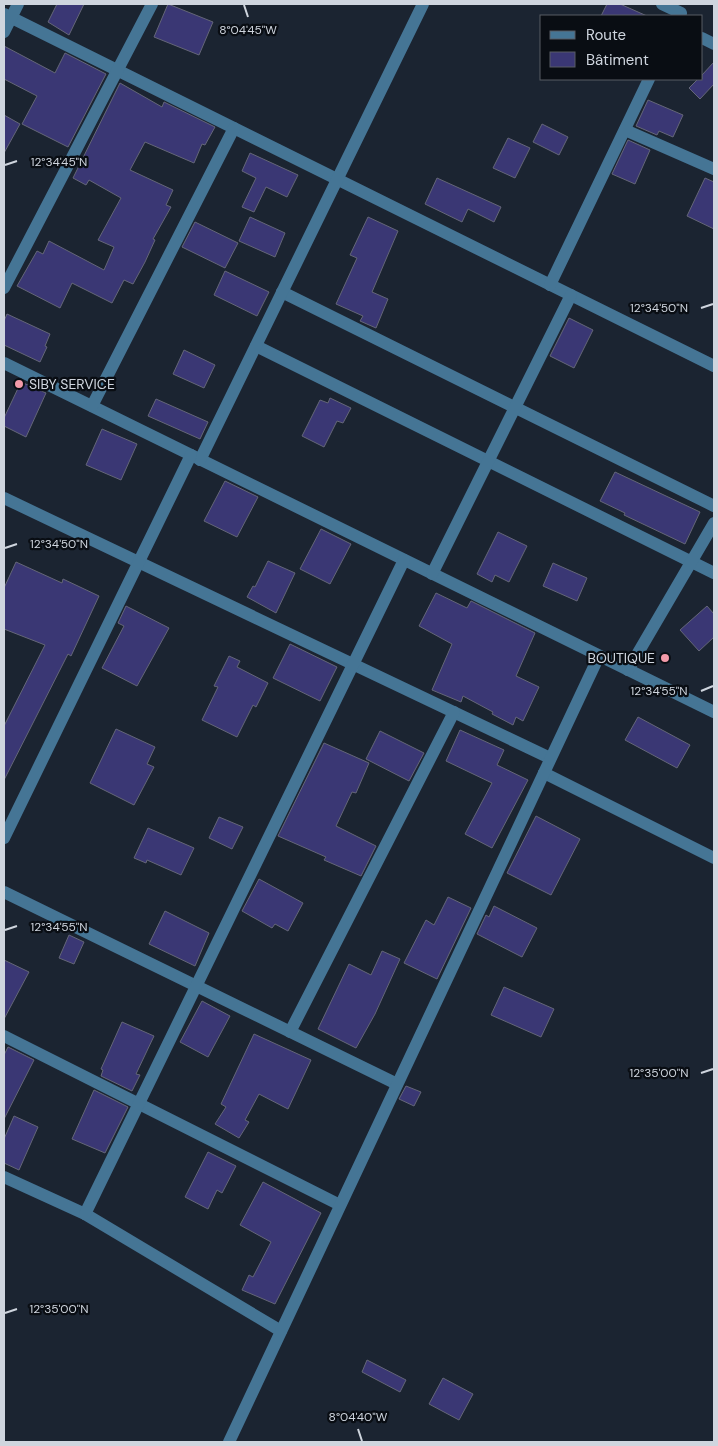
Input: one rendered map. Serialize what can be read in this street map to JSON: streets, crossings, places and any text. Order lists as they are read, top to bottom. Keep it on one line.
{"places":["SIBY SERVICE","BOUTIQUE"],"legend":["Route","Bâtiment"],"coordinates":["8°04'45\"W","12°34'45\"N","12°34'50\"N","12°34'55\"N","12°35'00\"N","8°04'40\"W"]}
